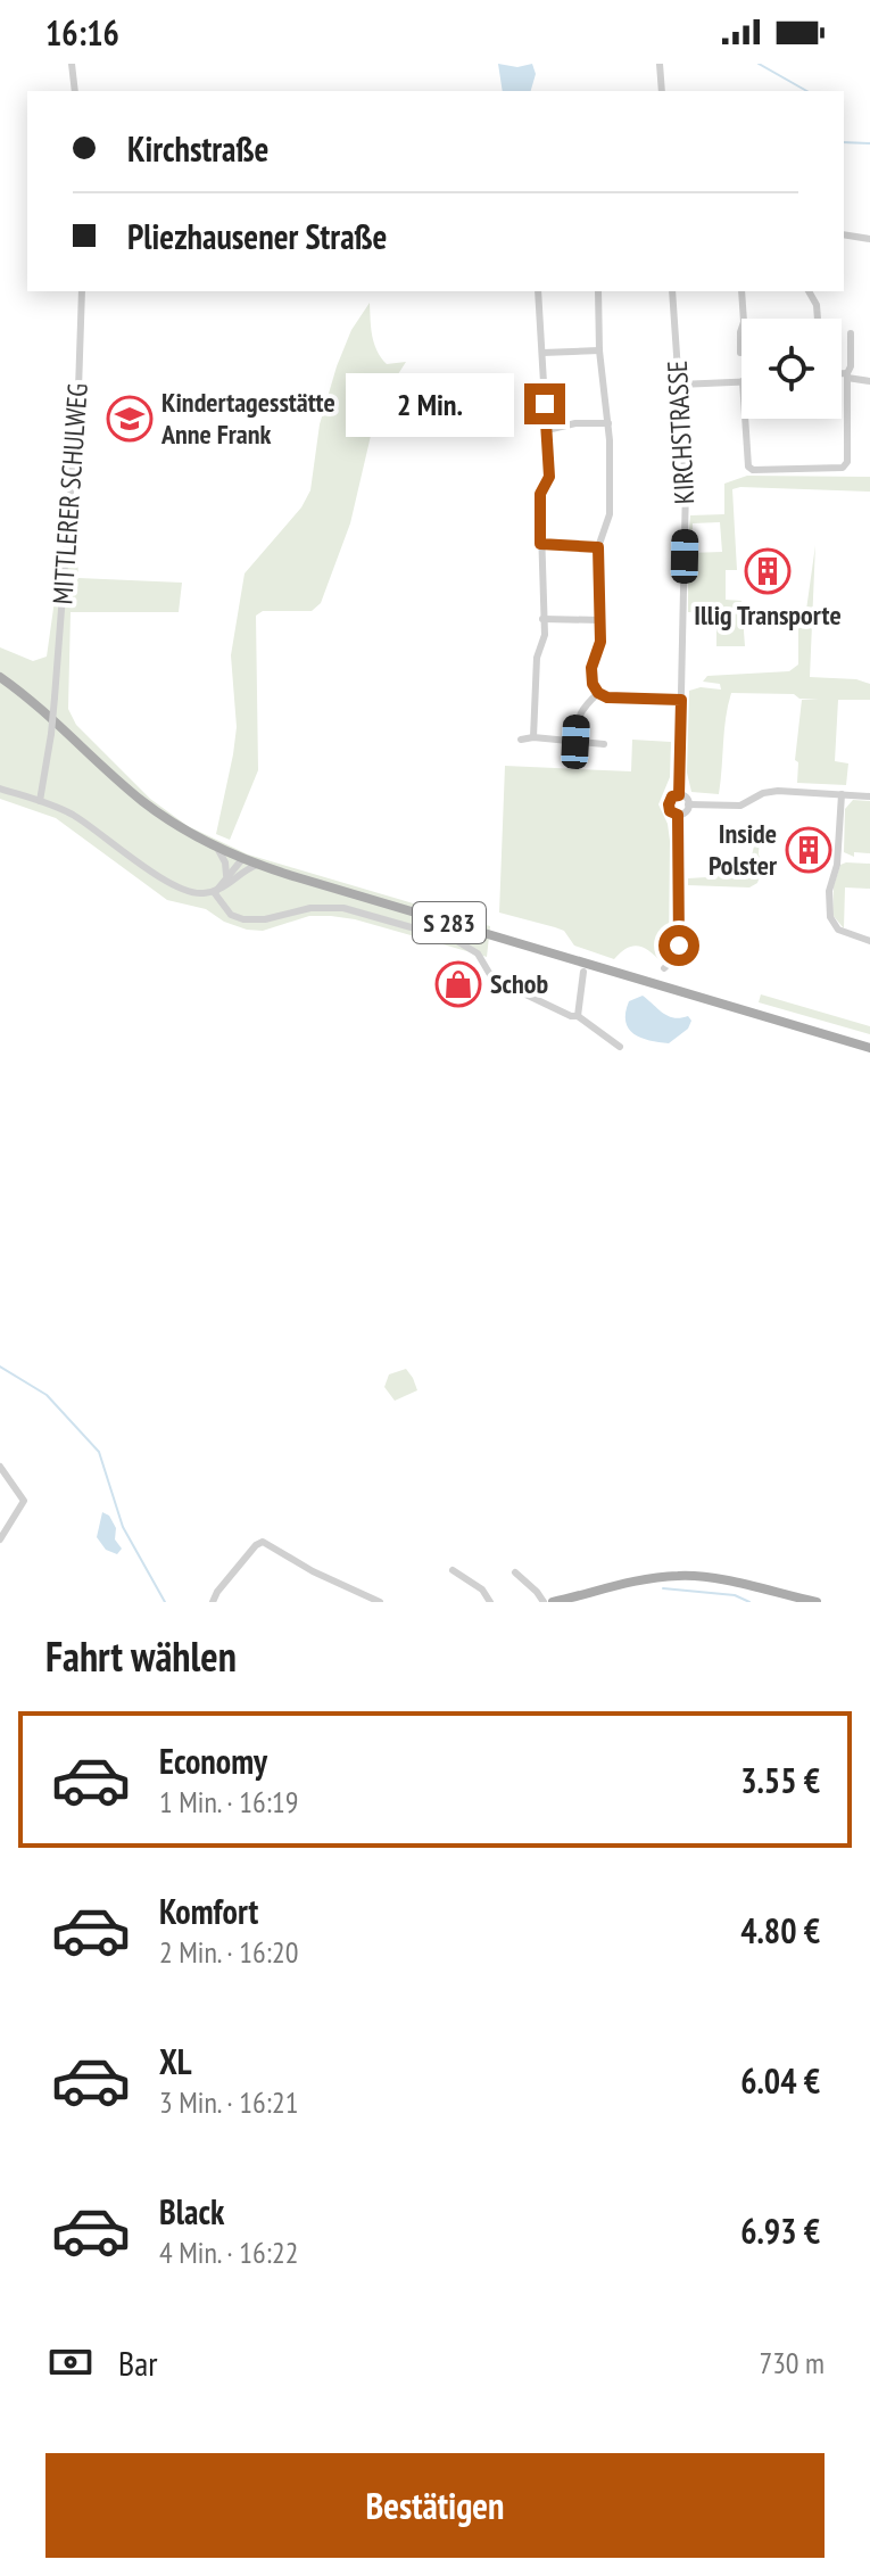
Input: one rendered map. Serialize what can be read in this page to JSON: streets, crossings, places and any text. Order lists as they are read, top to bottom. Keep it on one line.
{"streets":{"main road":["S 283"],"street":["KIRCHSTRASSE","MITTLERER SCHULWEG"]},"places":{"school or university":["Kindertagesstätte Anne Frank"],"building":["Illig Transporte","Inside Polster"],"shop":["Schob"]},"page":{"status":"16:16","banner":["Kirchstraße","Pliezhausener Straße"],"bubble":"2 Min.","heading":"Fahrt wählen","list":[{"name":"Economy","note":"1 Min. · 16:19","value":"3.55 €"},{"name":"Komfort","note":"2 Min. · 16:20","value":"4.80 €"},{"name":"XL","note":"3 Min. · 16:21","value":"6.04 €"},{"name":"Black","note":"4 Min. · 16:22","value":"6.93 €"}],"pay":["Bar","730 m"],"buttons":"Bestätigen"}}
